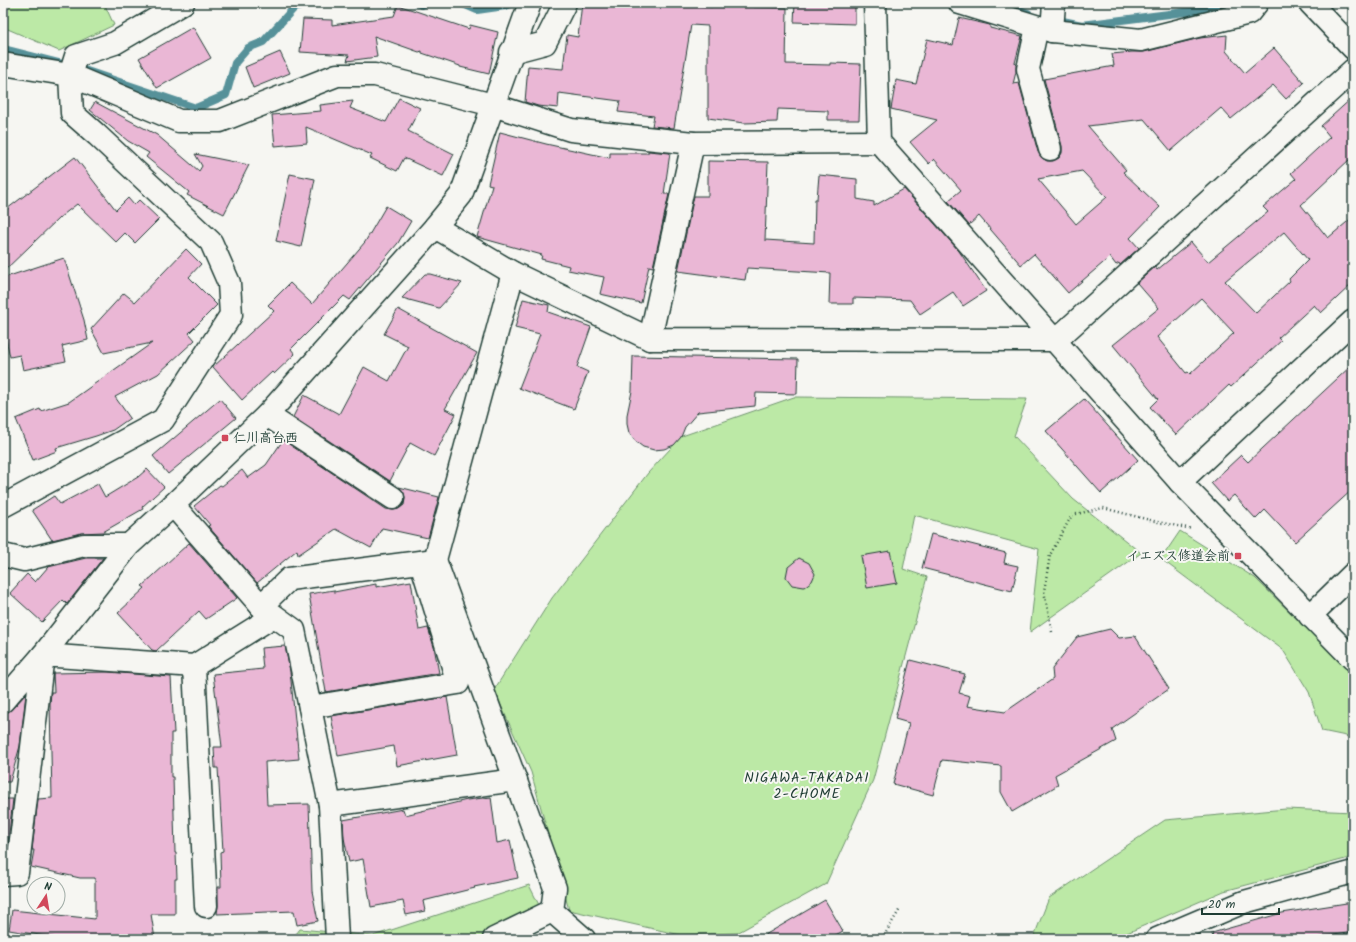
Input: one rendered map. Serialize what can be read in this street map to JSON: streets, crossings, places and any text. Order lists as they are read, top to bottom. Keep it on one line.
{"districts":["NIGAWA-TAKADAI 2-CHOME"],"places":{"transit":["仁川高台西","イエズス修道会前"]},"scale_bar":"20 m","north":"top"}
